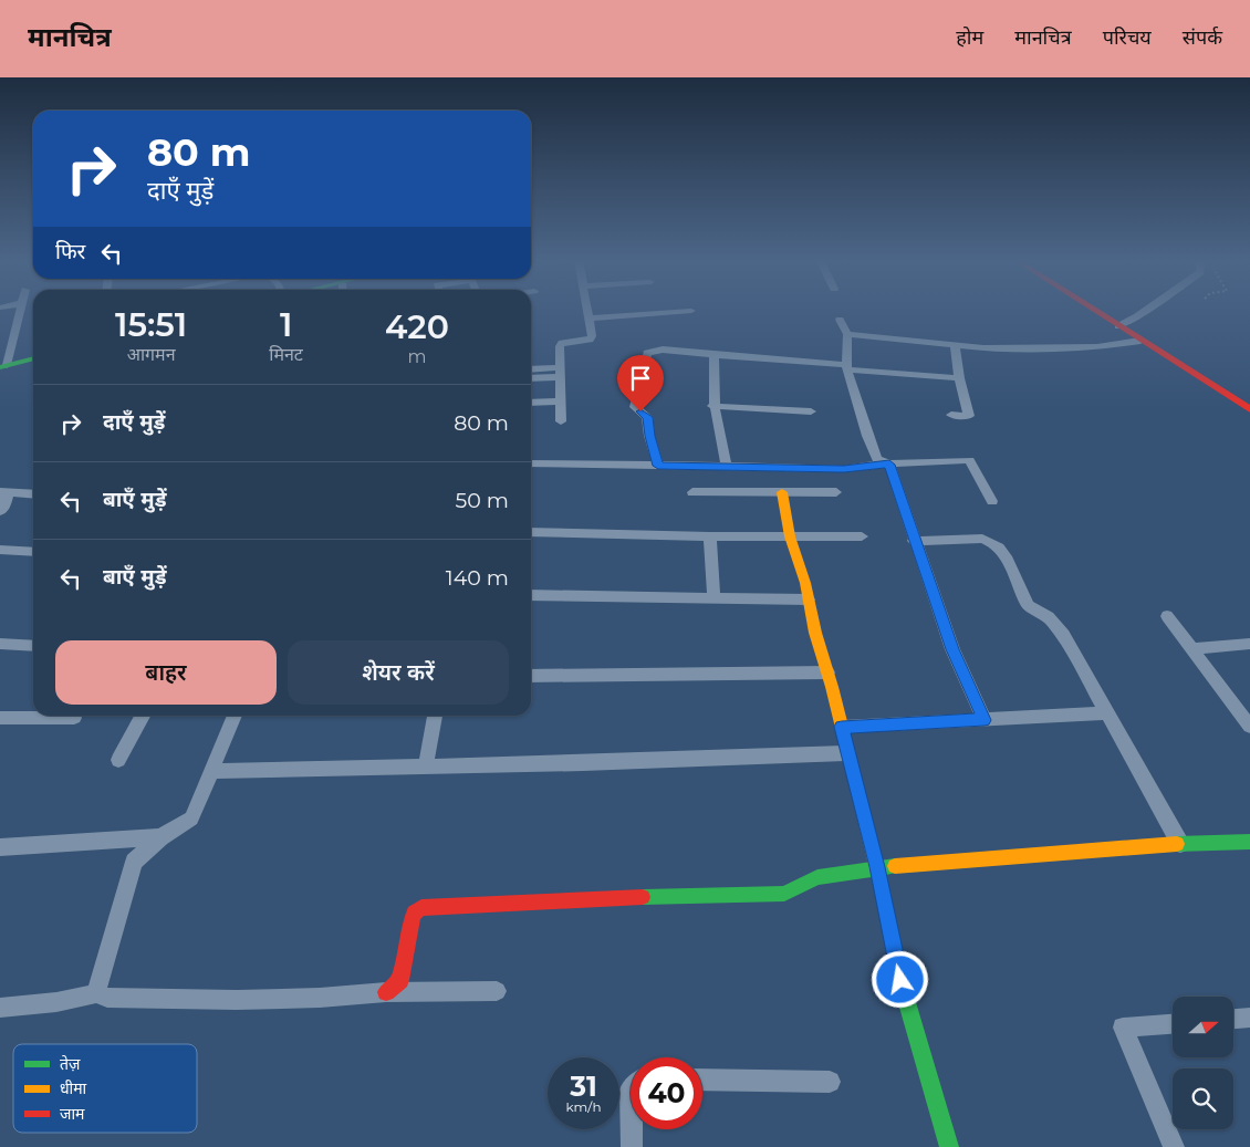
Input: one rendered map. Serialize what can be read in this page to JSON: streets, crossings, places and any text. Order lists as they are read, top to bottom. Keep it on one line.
{"legend":["तेज़","धीमा","जाम"],"north":"right","page":{"header":"मानचित्र","nav":["होम","मानचित्र","परिचय","संपर्क"],"turn":["80 m","दाएँ मुड़ें"],"then":"फिर","eta":["15:51","आगमन","1","मिनट","420","m"],"list":[{"name":"दाएँ मुड़ें","value":"80 m"},{"name":"बाएँ मुड़ें","value":"50 m"},{"name":"बाएँ मुड़ें","value":"140 m"}],"buttons":["बाहर","शेयर करें"],"speed":"31 km/h","limit":"40"}}
